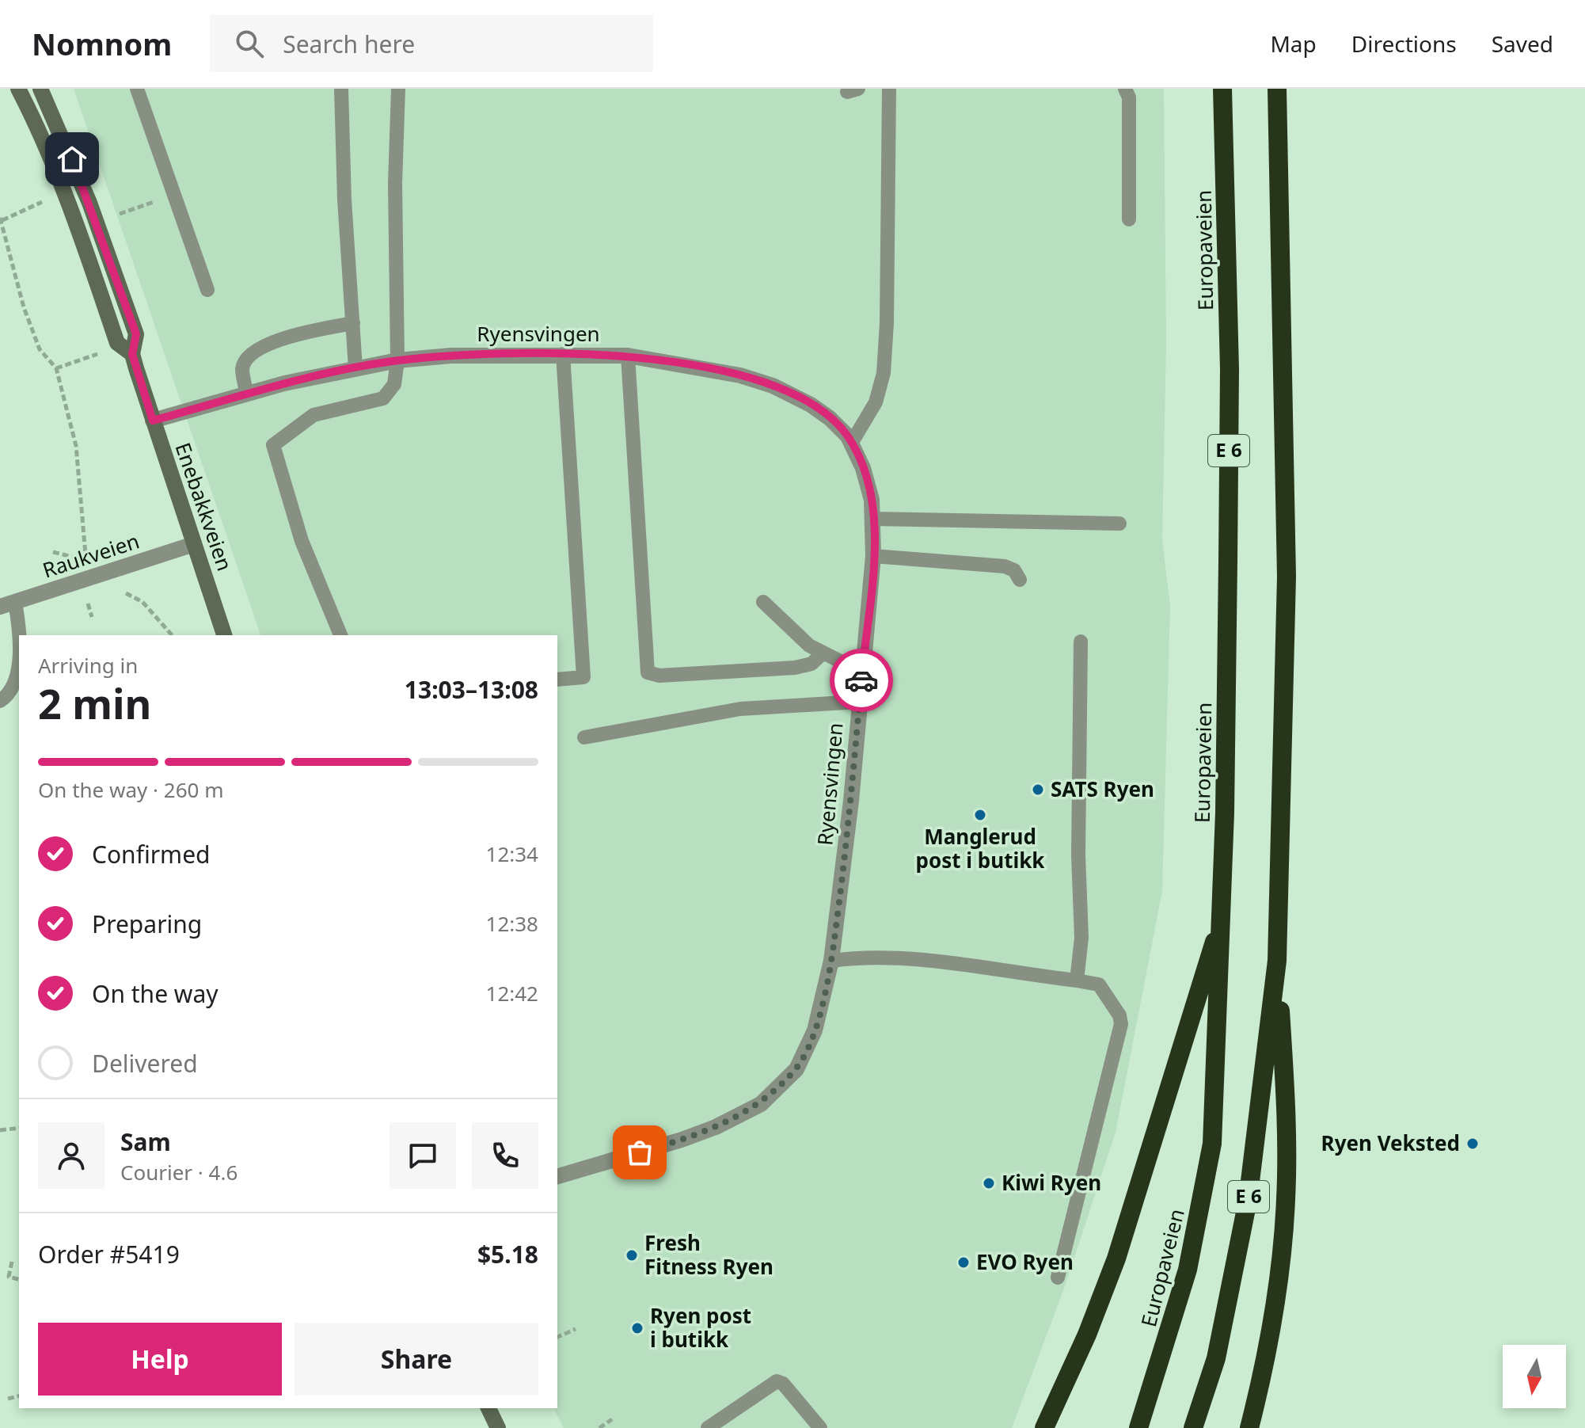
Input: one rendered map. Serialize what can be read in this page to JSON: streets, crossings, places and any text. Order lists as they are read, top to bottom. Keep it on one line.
{"streets":{"highway":["Europaveien","E 6"],"main road":["Enebakkveien"],"street":["Ryensvingen","Raukveien"]},"crossings":[["Europaveien","E 6"],["Ryensvingen","Enebakkveien"],["Enebakkveien","Raukveien"]],"places":["SATS Ryen","Manglerud post i butikk","Ryen Veksted","Kiwi Ryen","Fresh Fitness Ryen","EVO Ryen","Ryen post i butikk"],"north":"bottom","page":{"header":"Nomnom","search":"Search here","nav":["Map","Directions","Saved"],"heading":["2 min","Arriving in","13:03–13:08"],"panel":["Sam","Courier · 4.6","Order #5419","$5.18"],"bar":"On the way · 260 m","list":[["Confirmed","12:34"],["Preparing","12:38"],["On the way","12:42"],"Delivered"],"buttons":["Help","Share"]}}
